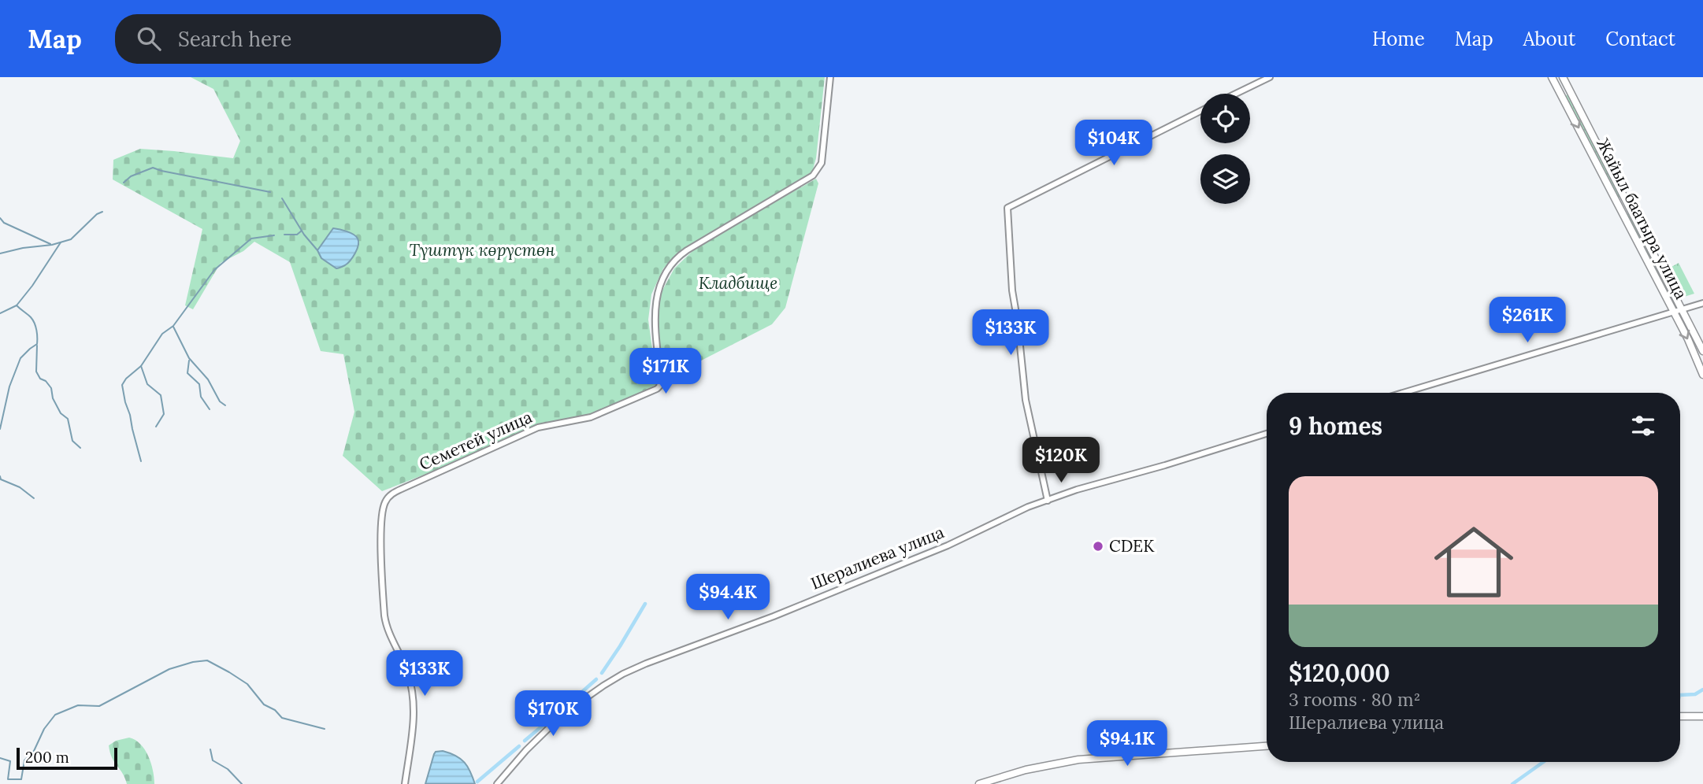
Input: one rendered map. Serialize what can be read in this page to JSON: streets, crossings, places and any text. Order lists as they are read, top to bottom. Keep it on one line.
{"streets":{"main road":["Жайыл баатыра улица"],"street":["Семетей улица","Шералиева улица"]},"parks":["Түштүк көрүстөн","Кладбище"],"places":["CDEK"],"scale_bar":"200 m","page":{"header":"Map","search":"Search here","nav":["Home","Map","About","Contact"],"price":["$104K","$261K","$133K","$171K","$120K","$94.4K","$133K","$170K","$94.1K"],"heading":"9 homes","list":[{"name":"$120,000","note":"3 rooms · 80 m² · Шералиева улица"}],"scale":"200 m"}}
